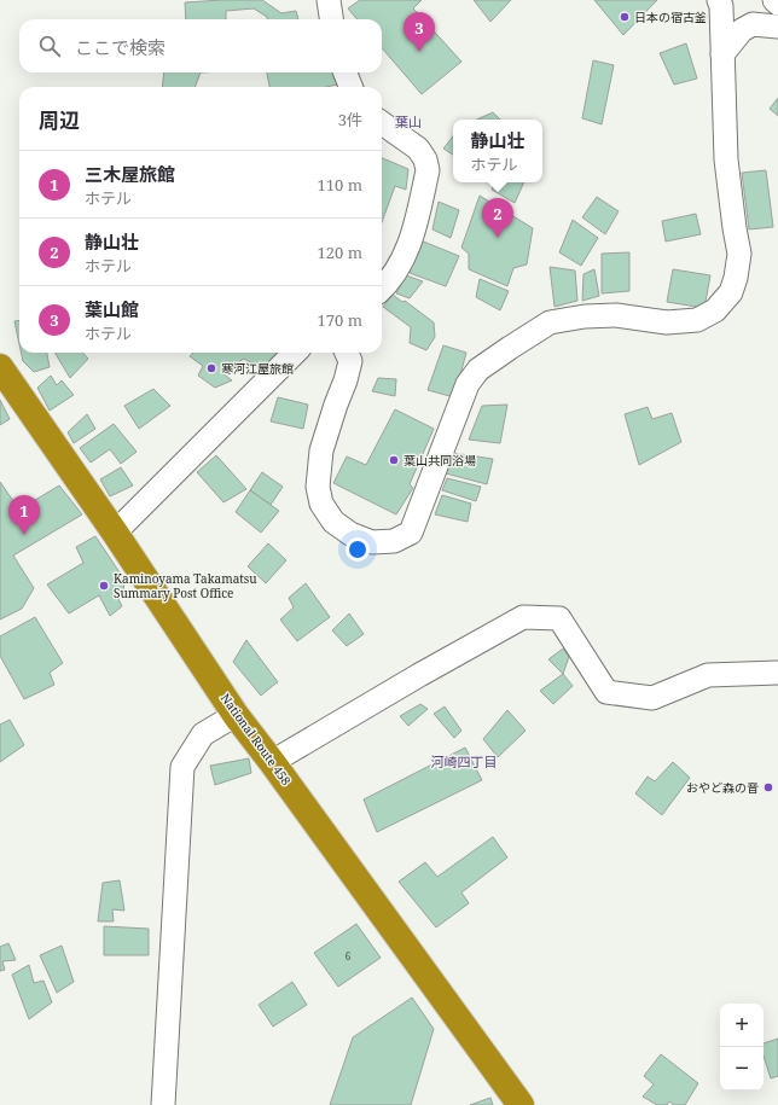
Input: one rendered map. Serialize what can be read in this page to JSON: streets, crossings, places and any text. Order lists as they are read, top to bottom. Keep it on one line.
{"streets":{"highway":["National Route 458"]},"districts":["葉山","河崎四丁目"],"places":["日本の宿古釜","寒河江屋旅館","葉山共同浴場","Kaminoyama Takamatsu Summary Post Office","おやど森の音"],"house_numbers":["6"],"page":{"pins":["3","2","1"],"search":"ここで検索","heading":["周辺","3件"],"popup":["静山壮","ホテル"],"list":[{"mark":"1","name":"三木屋旅館","note":"ホテル","value":"110 m"},{"mark":"2","name":"静山壮","note":"ホテル","value":"120 m"},{"mark":"3","name":"葉山館","note":"ホテル","value":"170 m"}],"map_buttons":["+","−"]}}
